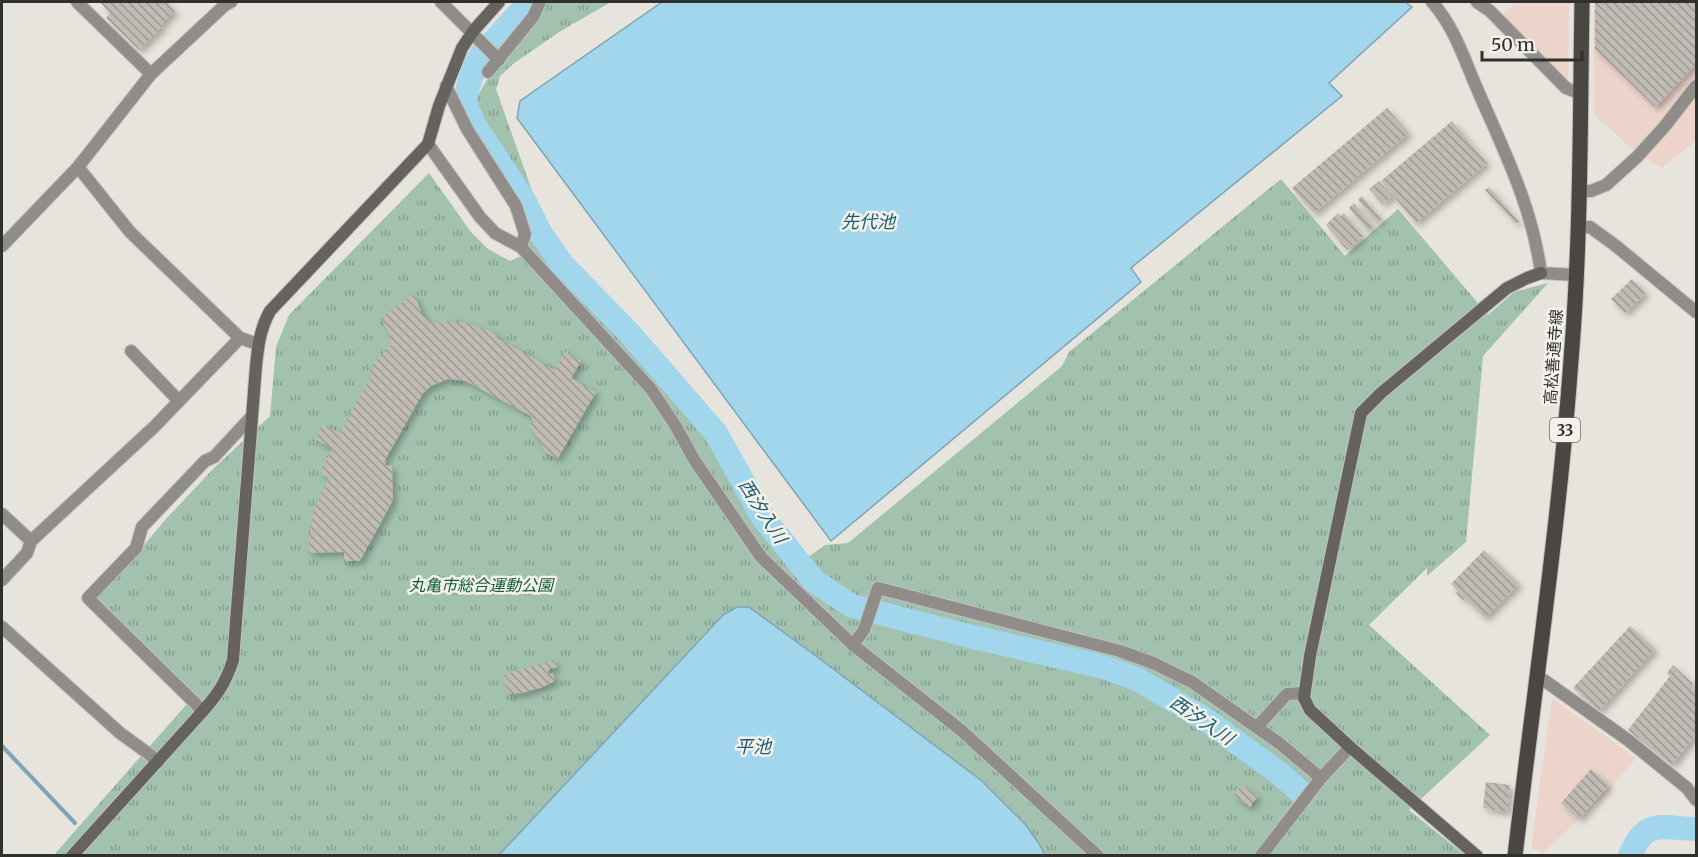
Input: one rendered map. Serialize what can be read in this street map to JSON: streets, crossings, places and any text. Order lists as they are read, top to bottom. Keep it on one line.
{"streets":{"main road":["高松善通寺線","33"]},"water":["先代池","西汐入川","平池"],"parks":["丸亀市総合運動公園"],"scale_bar":"50 m"}
